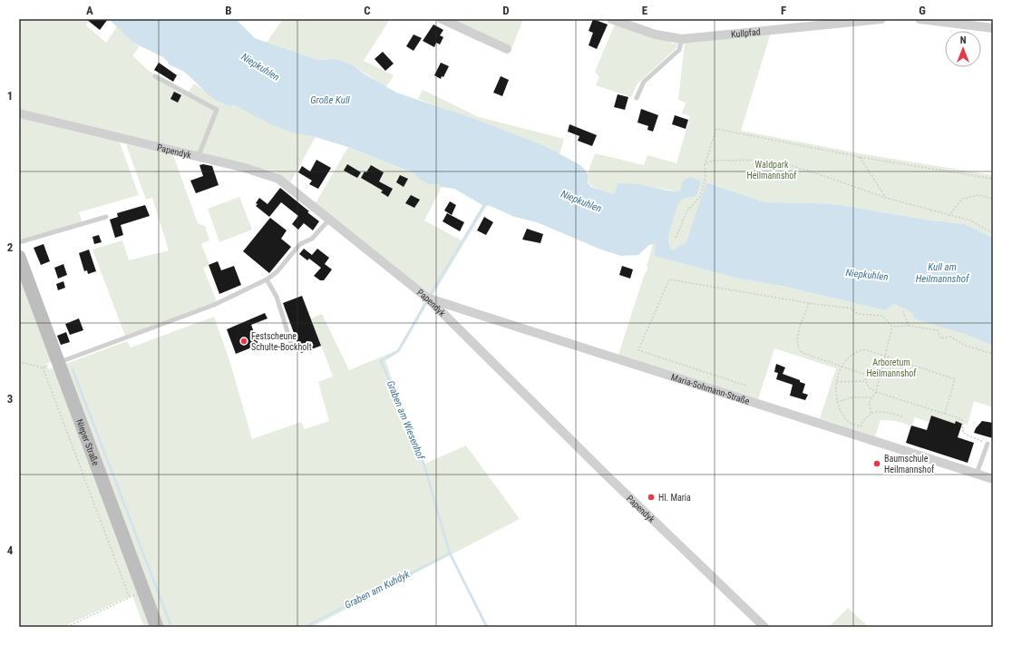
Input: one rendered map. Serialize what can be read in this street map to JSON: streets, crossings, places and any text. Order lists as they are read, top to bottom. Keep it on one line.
{"streets":{"main road":["Nieper Straße"],"street":["Kullpfad","Papendyk","Maria-Sohmann-Straße"]},"crossings":[["Papendyk","Maria-Sohmann-Straße"]],"water":["Niepkuhlen","Große Kull","Kull am Heilmannshof","Graben am Wiesenhof","Graben am Kuhdyk"],"parks":["Waldpark Heilmannshof","Arboretum Heilmannshof"],"places":["Festscheune Schulte-Bockholt","Baumschule Heilmannshof","Hl. Maria"],"north":"top","grid":{"columns":["A","B","C","D","E","F","G"],"rows":["1","2","3","4"]}}
